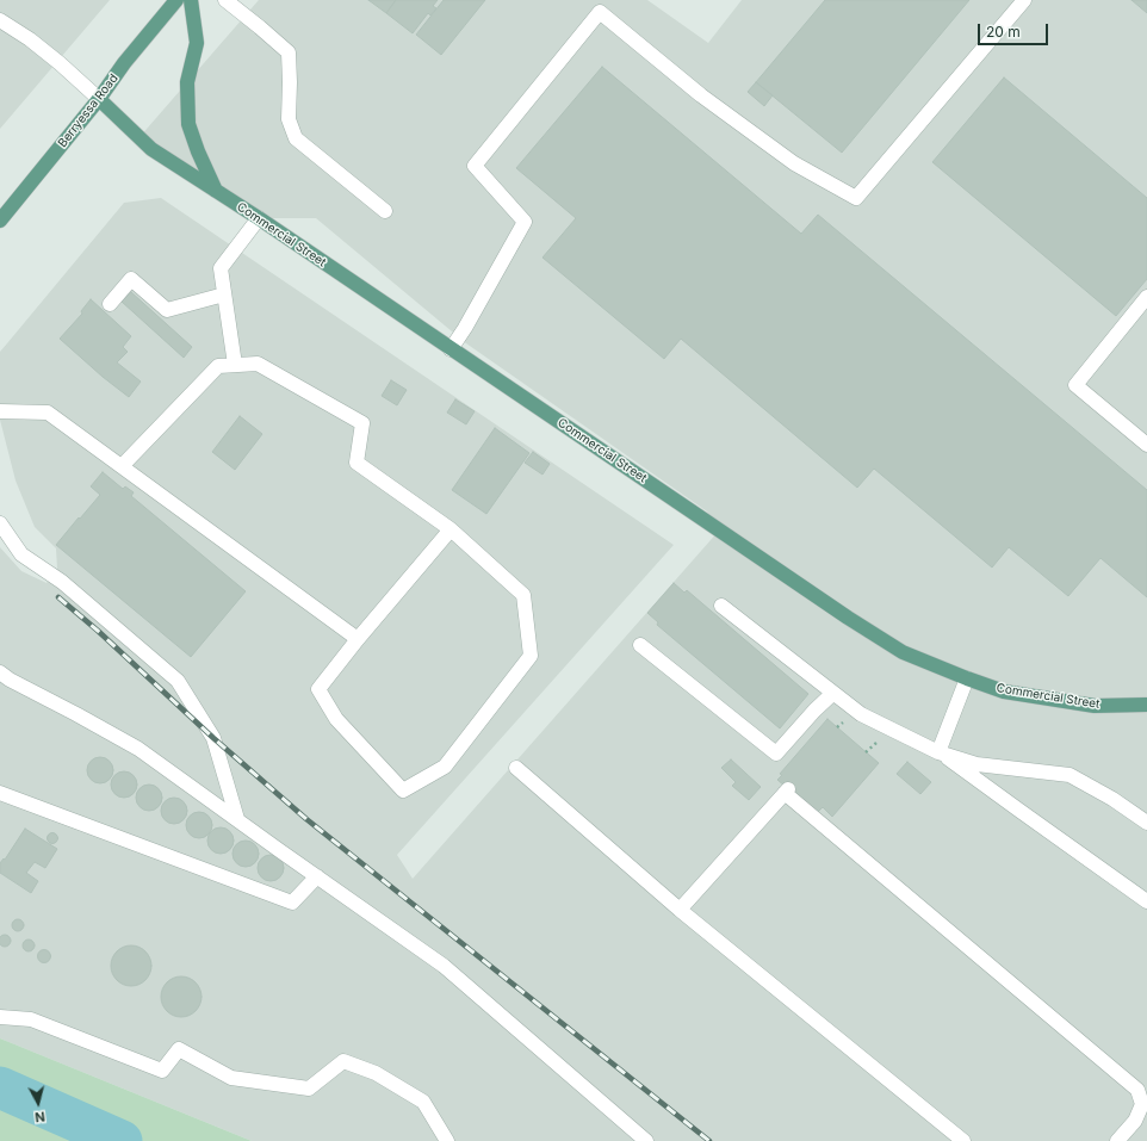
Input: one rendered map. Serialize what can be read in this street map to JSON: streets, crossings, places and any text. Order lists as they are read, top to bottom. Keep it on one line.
{"streets":{"main road":["Berryessa Road","Commercial Street"]},"crossings":[["Berryessa Road","Commercial Street"]],"scale_bar":"20 m","north":"bottom"}
